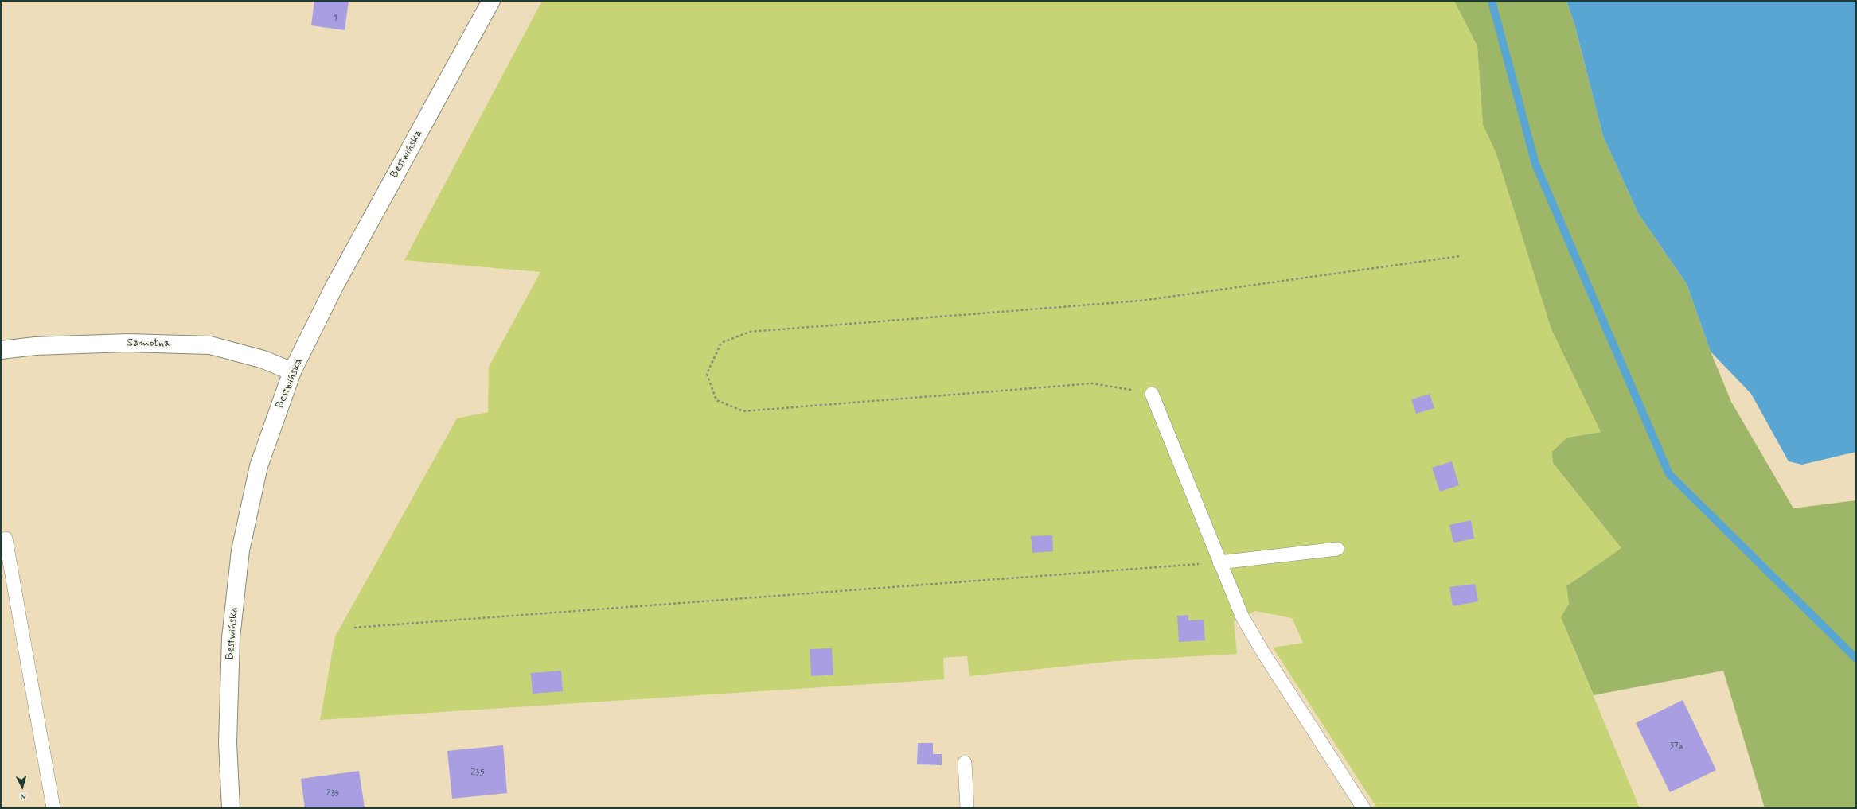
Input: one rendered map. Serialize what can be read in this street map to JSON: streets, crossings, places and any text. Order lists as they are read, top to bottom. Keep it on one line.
{"streets":{"street":["Bestwińska","Samotna"]},"crossings":[["Bestwińska","Samotna"]],"house_numbers":["1","37a","235","233"],"north":"bottom"}
